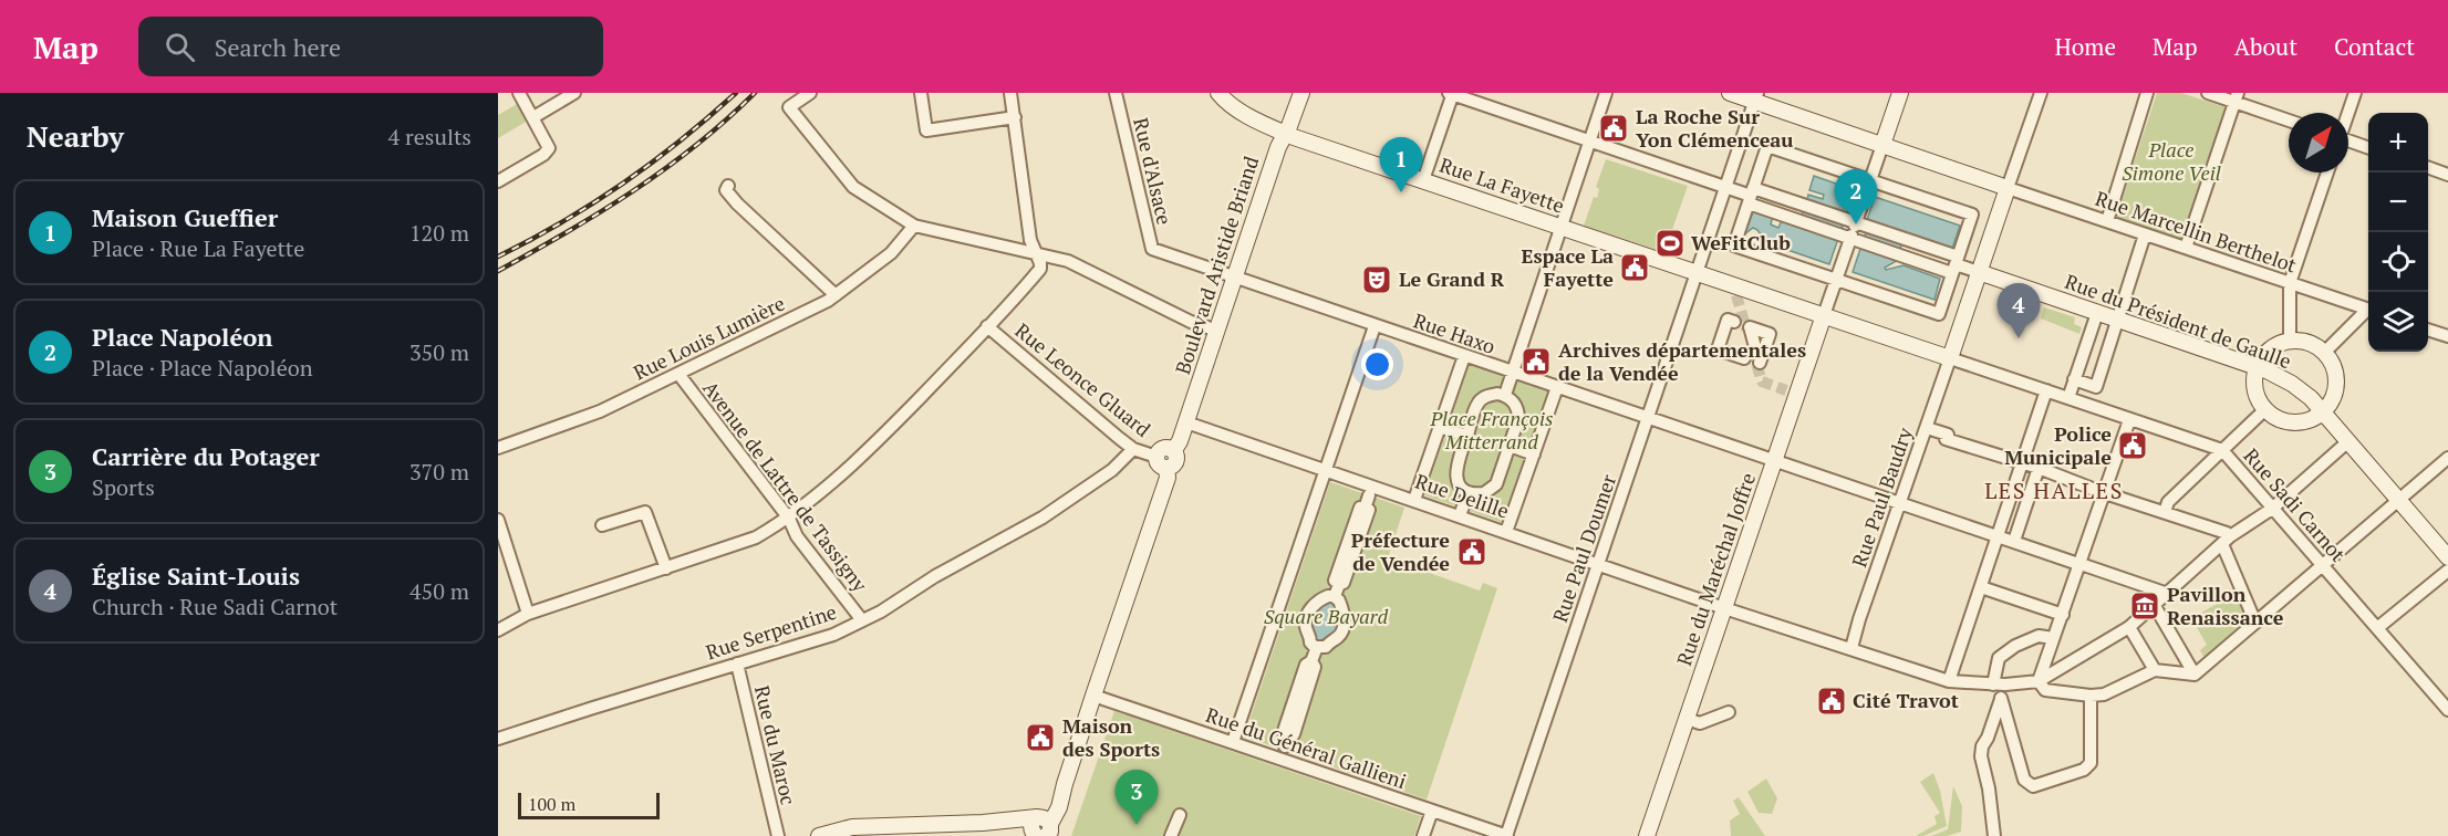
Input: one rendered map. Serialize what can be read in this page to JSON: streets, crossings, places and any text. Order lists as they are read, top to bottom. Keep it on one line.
{"streets":{"street":["Rue d'Alsace","Rue La Fayette","Rue Marcellin Berthelot","Boulevard Aristide Briand","Rue du Président de Gaulle","Rue Haxo","Rue Louis Lumière","Rue Leonce Gluard","Avenue de Lattre de Tassigny","Rue Delille","Rue Paul Baudry","Rue Sadi Carnot","Rue Paul Doumer","Rue du Maréchal Joffre","Rue Serpentine","Rue du Maroc","Rue du Général Gallieni"]},"crossings":[["Rue d'Alsace","Boulevard Aristide Briand"],["Rue d'Alsace","Rue Haxo"],["Rue La Fayette","Boulevard Aristide Briand"],["Rue La Fayette","Rue Paul Baudry"],["Rue La Fayette","Rue Sadi Carnot"],["Rue La Fayette","Rue Paul Doumer"],["Rue La Fayette","Rue du Maréchal Joffre"],["Boulevard Aristide Briand","Rue Haxo"],["Boulevard Aristide Briand","Rue Leonce Gluard"],["Boulevard Aristide Briand","Rue Delille"],["Boulevard Aristide Briand","Rue du Général Gallieni"],["Rue Haxo","Rue Paul Baudry"],["Rue Haxo","Rue Paul Doumer"],["Rue Haxo","Rue du Maréchal Joffre"],["Rue Louis Lumière","Avenue de Lattre de Tassigny"],["Rue Leonce Gluard","Rue Serpentine"],["Avenue de Lattre de Tassigny","Rue Serpentine"],["Rue Delille","Rue Paul Baudry"],["Rue Delille","Rue Paul Doumer"],["Rue Delille","Rue du Maréchal Joffre"],["Rue Paul Baudry","Rue Sadi Carnot"],["Rue Paul Doumer","Rue du Général Gallieni"],["Rue Serpentine","Rue du Maroc"]],"districts":["LES HALLES"],"parks":["Place Simone Veil","Place François Mitterrand","Square Bayard"],"places":{"public building":["La Roche Sur Yon Clémenceau","Espace La Fayette","Archives départementales de la Vendée","Police Municipale","Préfecture de Vendée","Cité Travot","Maison des Sports"],"sports":["WeFitClub"],"theatre":["Le Grand R"],"museum":["Pavillon Renaissance"]},"scale_bar":"100 m","north":"top right","page":{"header":"Map","search":"Search here","nav":["Home","Map","About","Contact"],"heading":["Nearby","4 results"],"map_buttons":["+","−"],"pins":["1","2","4","3"],"list":[{"mark":"1","name":"Maison Gueffier","note":"Place · Rue La Fayette","value":"120 m"},{"mark":"2","name":"Place Napoléon","note":"Place · Place Napoléon","value":"350 m"},{"mark":"3","name":"Carrière du Potager","note":"Sports","value":"370 m"},{"mark":"4","name":"Église Saint-Louis","note":"Church · Rue Sadi Carnot","value":"450 m"}],"scale":"100 m"}}
